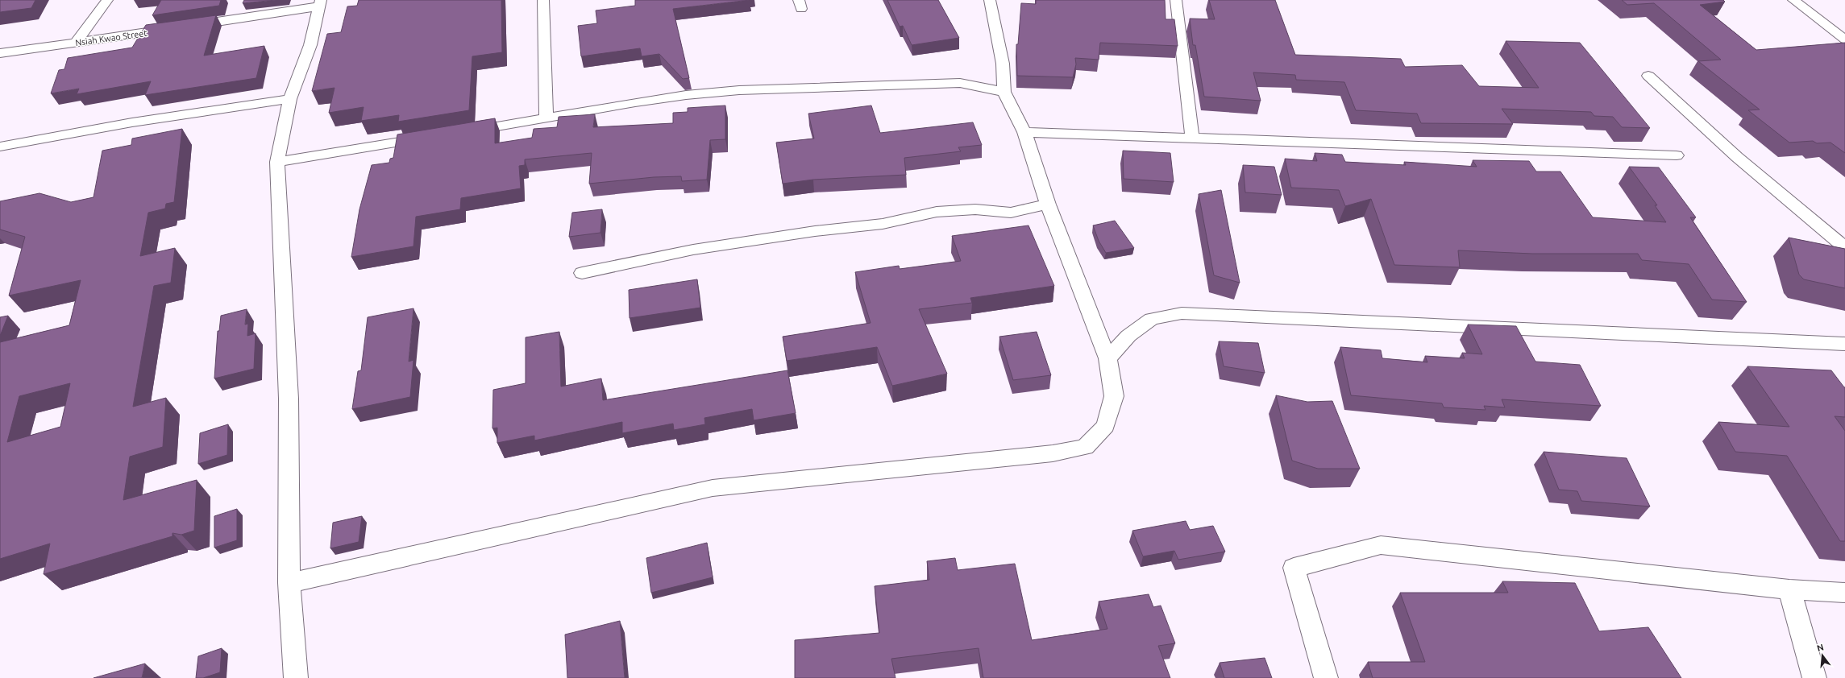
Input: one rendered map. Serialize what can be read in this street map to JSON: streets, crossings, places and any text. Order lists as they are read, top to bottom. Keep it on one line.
{"streets":{"street":["Nsiah Kwao Street"]},"north":"top"}
